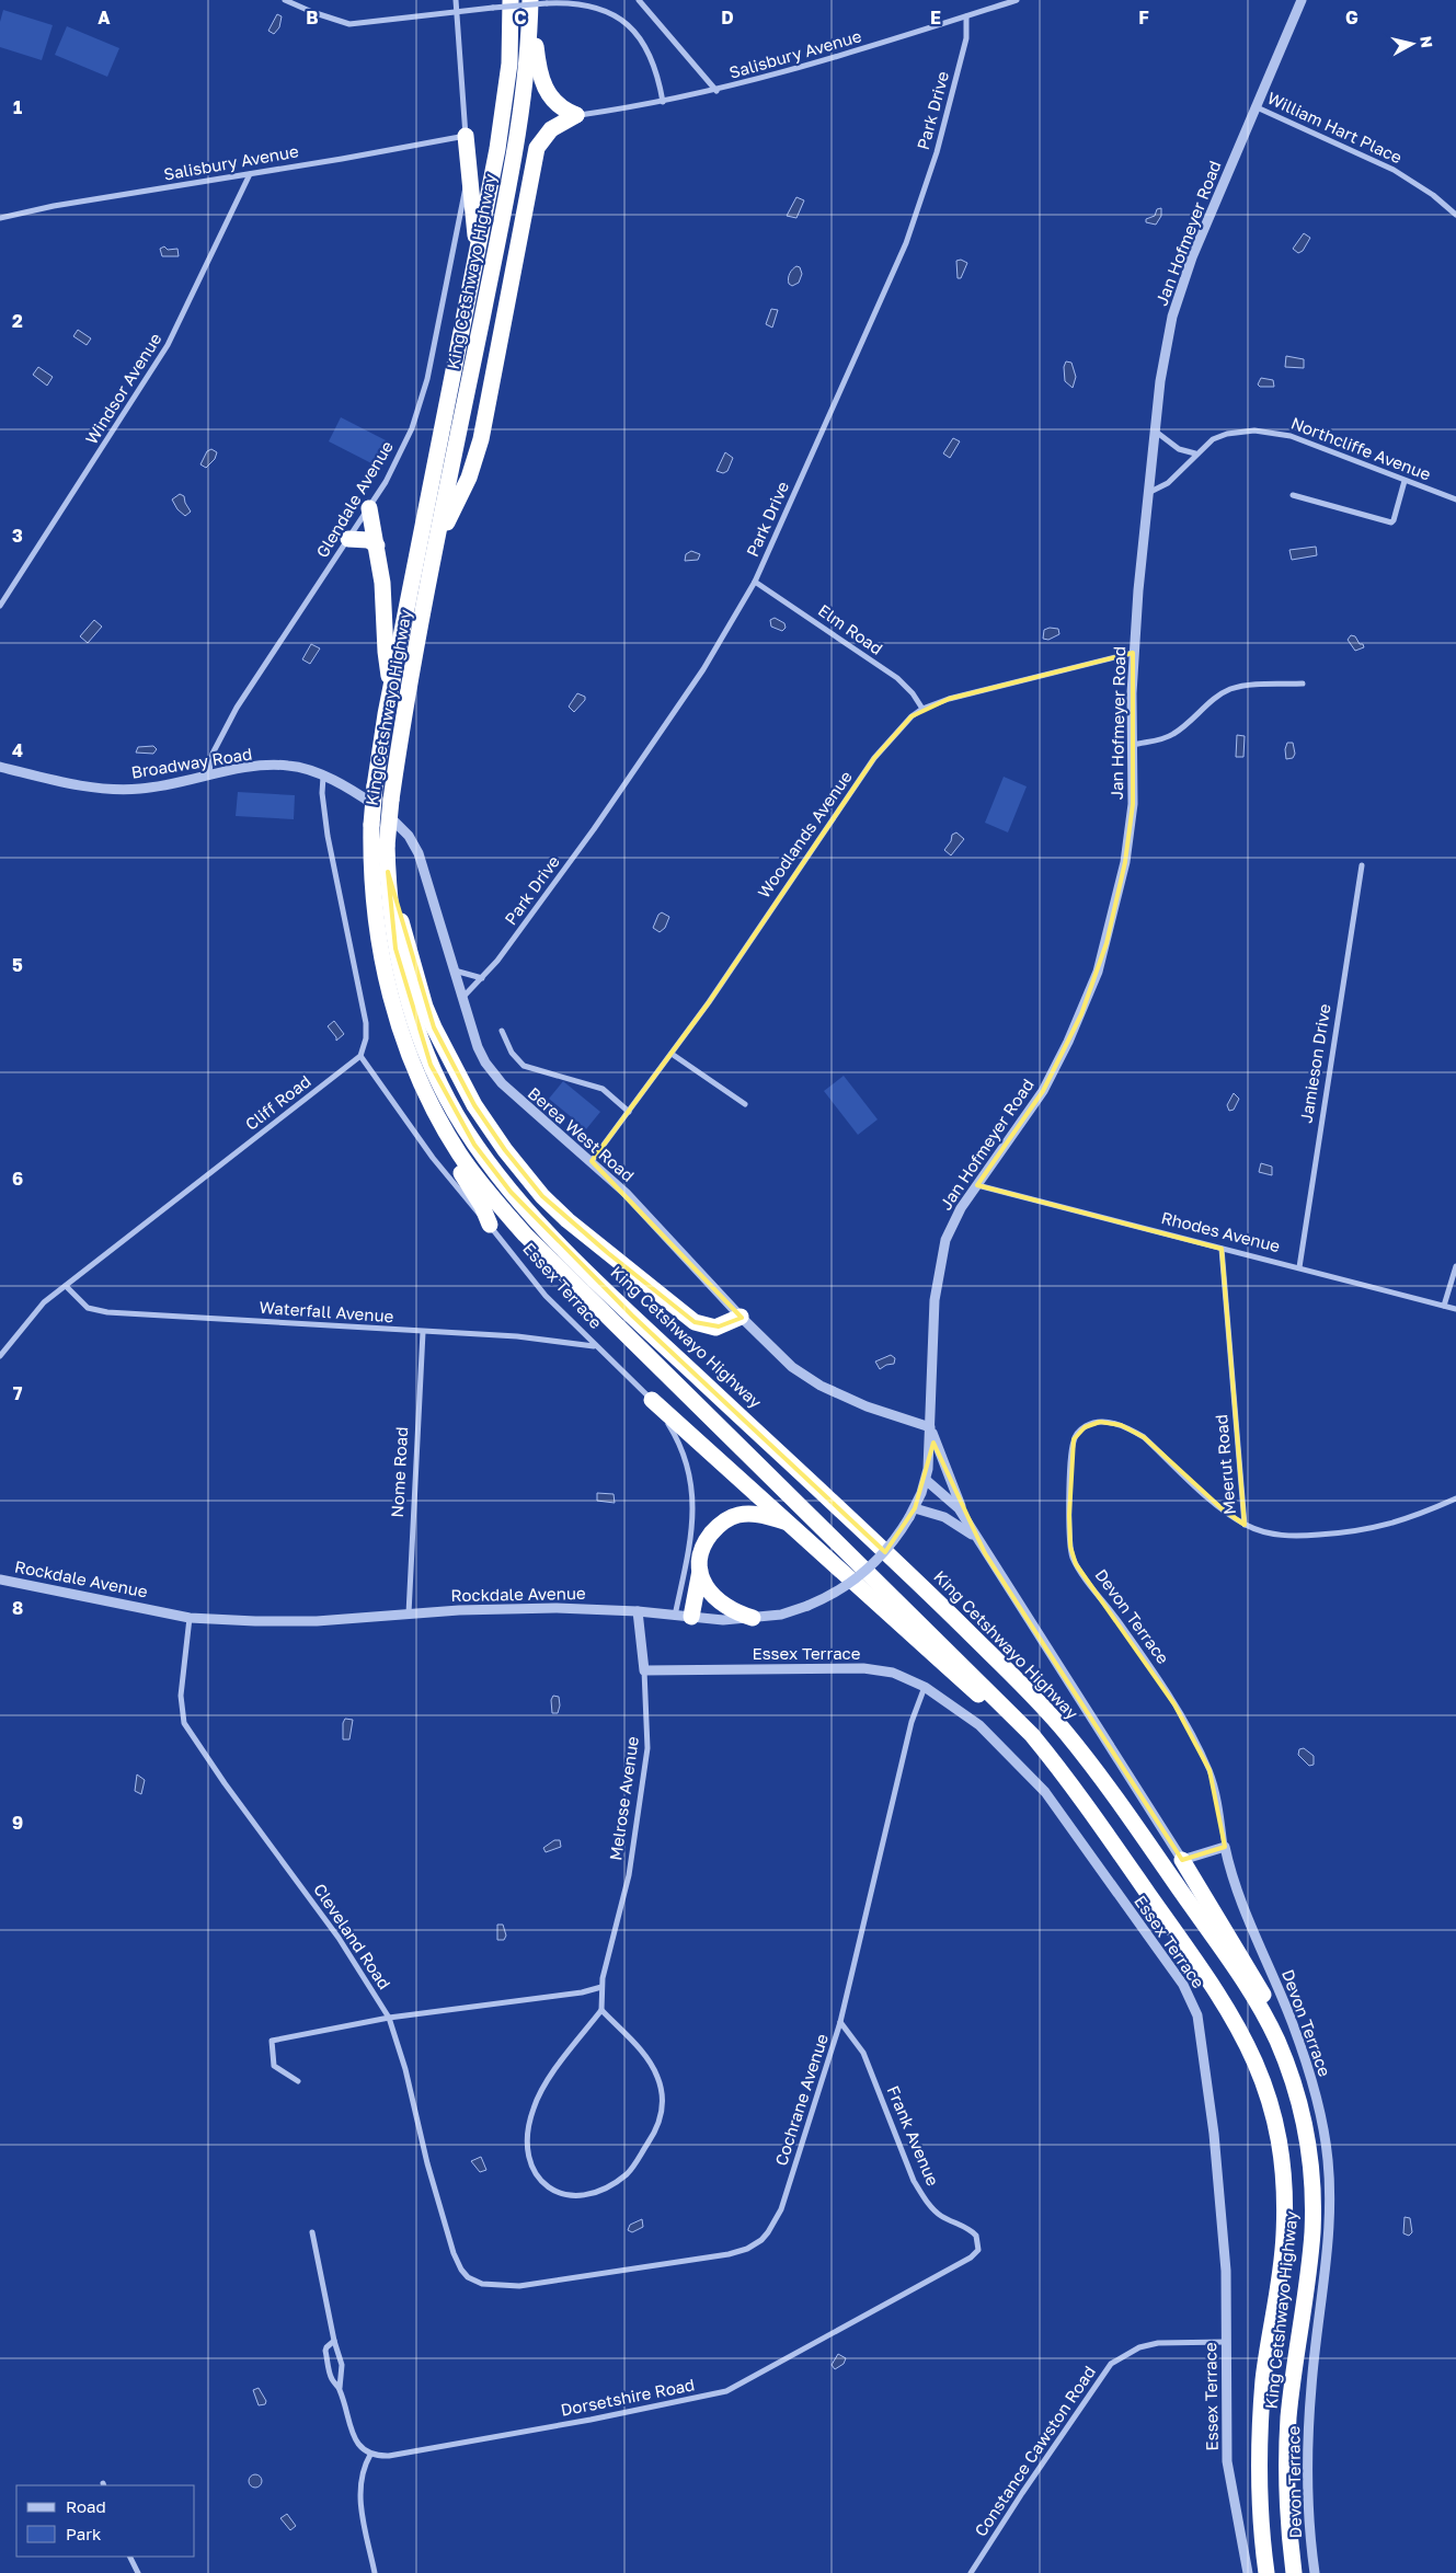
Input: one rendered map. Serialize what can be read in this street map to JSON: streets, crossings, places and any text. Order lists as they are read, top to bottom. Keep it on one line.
{"streets":{"highway":["King Cetshwayo Highway"],"street":["Salisbury Avenue","Park Drive","William Hart Place","Jan Hofmeyer Road","Windsor Avenue","Northcliffe Avenue","Glendale Avenue","Elm Road","Broadway Road","Woodlands Avenue","Jamieson Drive","Cliff Road","Berea West Road","Rhodes Avenue","Essex Terrace","Waterfall Avenue","Meerut Road","Nome Road","Rockdale Avenue","Devon Terrace","Melrose Avenue","Cleveland Road","Cochrane Avenue","Frank Avenue","Dorsetshire Road","Constance Cawston Road"]},"crossings":[["Salisbury Avenue","Park Drive"],["Salisbury Avenue","Windsor Avenue"],["Park Drive","Elm Road"],["Park Drive","Berea West Road"],["William Hart Place","Jan Hofmeyer Road"],["Jan Hofmeyer Road","Northcliffe Avenue"],["Jan Hofmeyer Road","Woodlands Avenue"],["Jan Hofmeyer Road","Berea West Road"],["Jan Hofmeyer Road","Rhodes Avenue"],["Jan Hofmeyer Road","Rockdale Avenue"],["Glendale Avenue","Broadway Road"],["Elm Road","Woodlands Avenue"],["Broadway Road","Berea West Road"],["Woodlands Avenue","Berea West Road"],["Jamieson Drive","Rhodes Avenue"],["Cliff Road","Essex Terrace"],["Cliff Road","Waterfall Avenue"],["Berea West Road","Rockdale Avenue"],["Rhodes Avenue","Meerut Road"],["Essex Terrace","Waterfall Avenue"],["Essex Terrace","Rockdale Avenue"],["Essex Terrace","Melrose Avenue"],["Essex Terrace","Cochrane Avenue"],["Essex Terrace","Constance Cawston Road"],["Waterfall Avenue","Nome Road"],["Meerut Road","Devon Terrace"],["Nome Road","Rockdale Avenue"],["Rockdale Avenue","Melrose Avenue"],["Rockdale Avenue","Cleveland Road"],["Cleveland Road","Cochrane Avenue"],["Cochrane Avenue","Frank Avenue"],["Frank Avenue","Dorsetshire Road"]],"legend":["Road","Park"],"north":"right","grid":{"columns":["A","B","C","D","E","F","G"],"rows":["1","2","3","4","5","6","7","8","9"]}}
